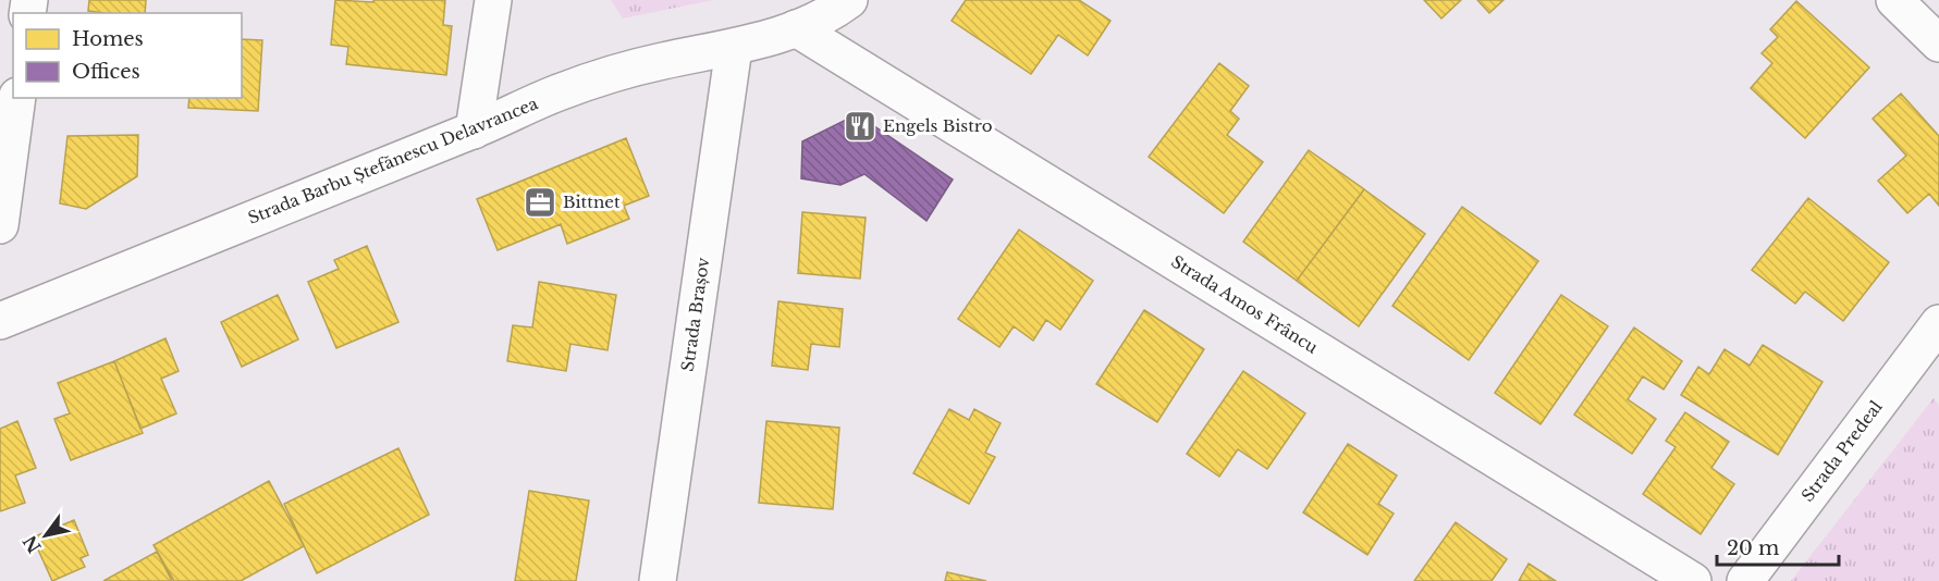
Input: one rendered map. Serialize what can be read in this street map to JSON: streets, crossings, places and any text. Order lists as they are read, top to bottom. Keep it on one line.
{"streets":{"street":["Strada Barbu Ștefănescu Delavrancea","Strada Amos Frâncu","Strada Brașov","Strada Predeal"]},"crossings":[["Strada Barbu Ștefănescu Delavrancea","Strada Amos Frâncu"],["Strada Barbu Ștefănescu Delavrancea","Strada Brașov"]],"places":{"restaurant":["Engels Bistro"],"office":["Bittnet"]},"legend":["Homes","Offices"],"scale_bar":"20 m","north":"bottom left"}
